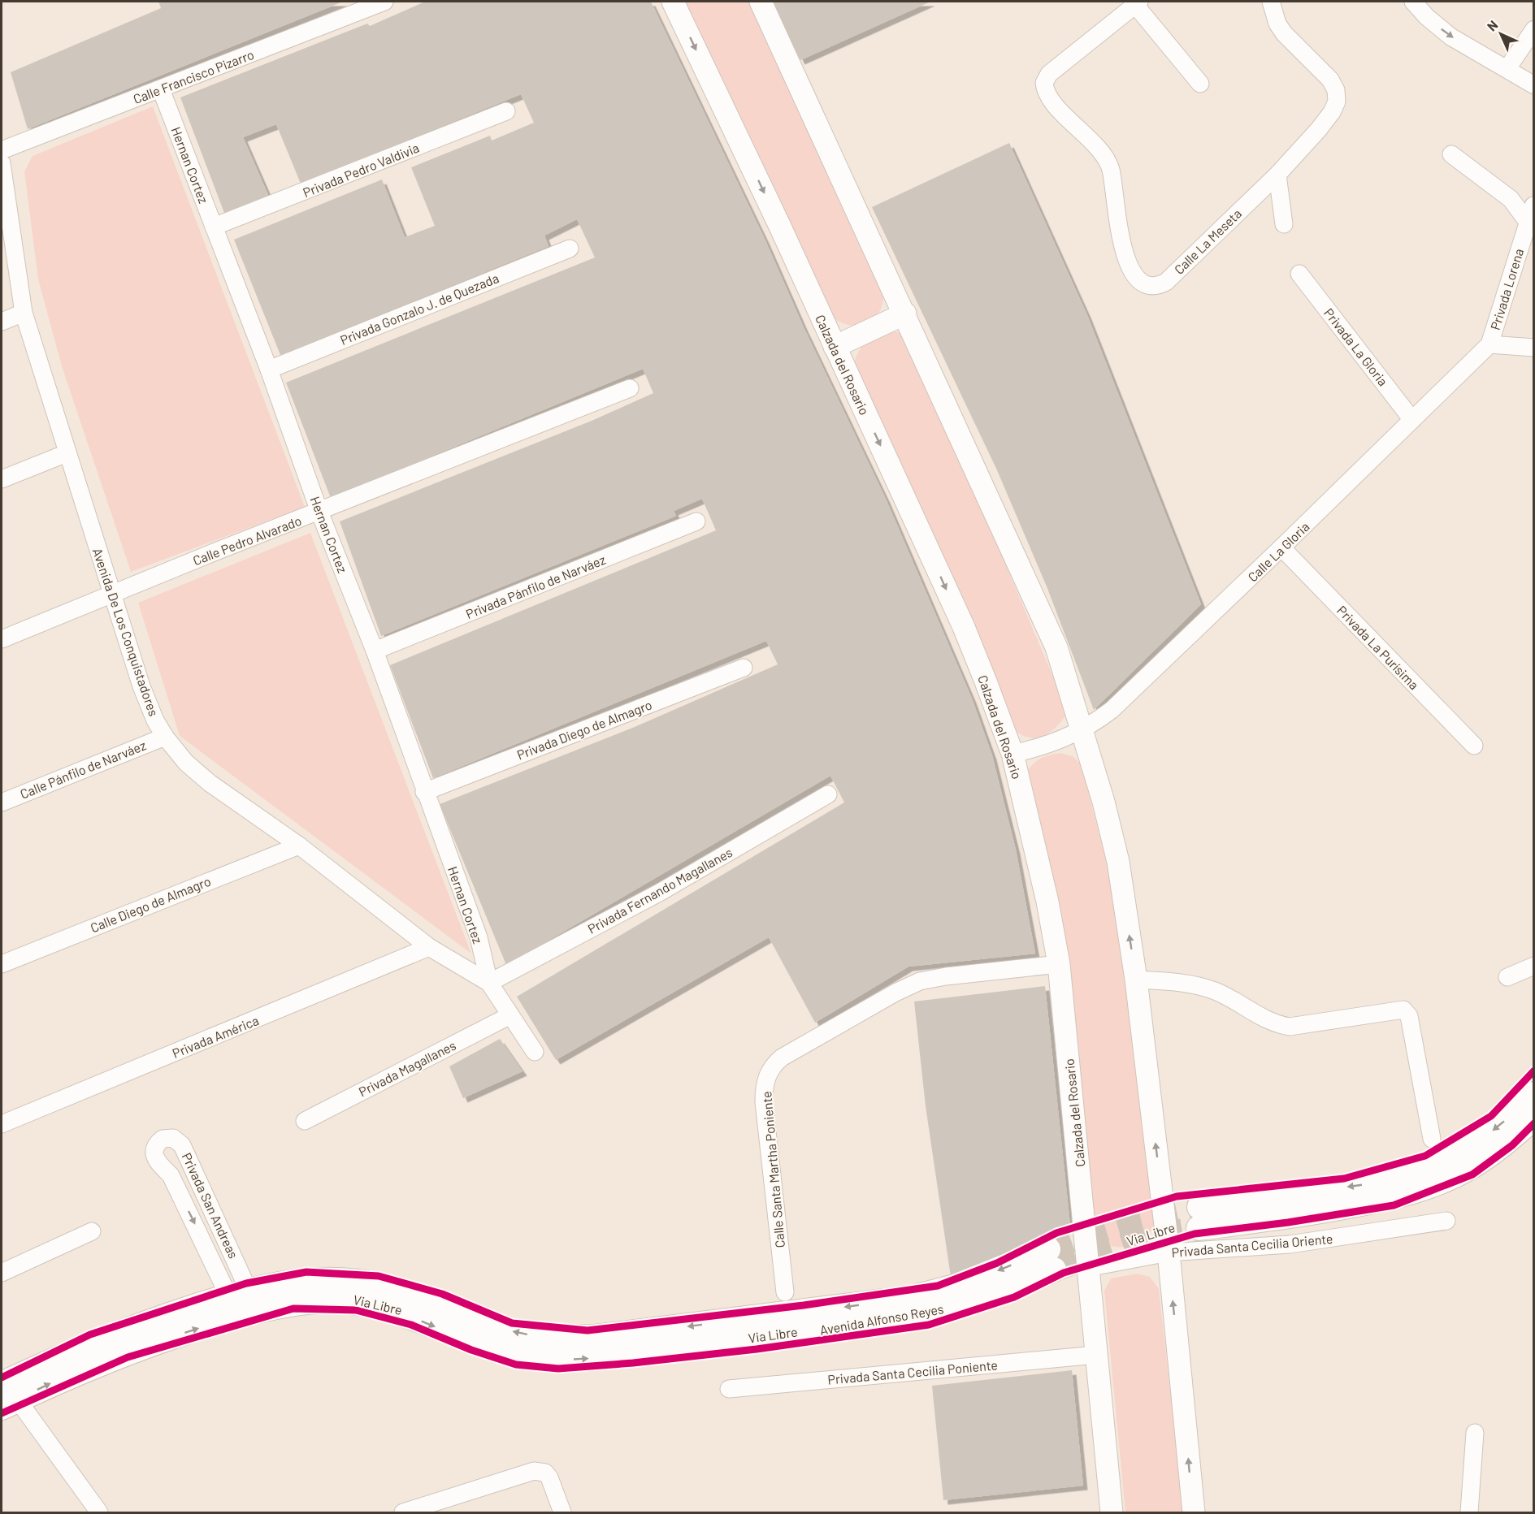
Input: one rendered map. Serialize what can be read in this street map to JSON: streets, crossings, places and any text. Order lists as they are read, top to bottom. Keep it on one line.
{"streets":{"main road":["Avenida Alfonso Reyes"],"street":["Calle Francisco Pizarro","Hernan Cortez","Privada Pedro Valdivia","Calle La Meseta","Privada Lorena","Privada Gonzalo J. de Quezada","Privada La Gloria","Calzada del Rosario","Calle Pedro Alvarado","Calle La Gloria","Privada Pánfilo de Narváez","Avenida De Los Conquistadores","Privada La Purísima","Privada Diego de Almagro","Calle Pánfilo de Narváez","Privada Fernando Magallanes","Calle Diego de Almagro","Privada América","Privada Magallanes","Calle Santa Martha Poniente","Privada San Andreas","Privada Santa Cecilia Oriente","Privada Santa Cecilia Poniente"],"cycle path":["Via Libre"]},"crossings":[["Calle Francisco Pizarro","Hernan Cortez"],["Hernan Cortez","Privada Pedro Valdivia"],["Hernan Cortez","Privada Gonzalo J. de Quezada"],["Hernan Cortez","Calle Pedro Alvarado"],["Hernan Cortez","Privada Pánfilo de Narváez"],["Hernan Cortez","Avenida De Los Conquistadores"],["Hernan Cortez","Privada Diego de Almagro"],["Hernan Cortez","Privada Fernando Magallanes"],["Privada Lorena","Calle La Gloria"],["Privada La Gloria","Calle La Gloria"],["Calzada del Rosario","Calle La Gloria"],["Calzada del Rosario","Calle Santa Martha Poniente"],["Calzada del Rosario","Privada Santa Cecilia Oriente"],["Calzada del Rosario","Privada Santa Cecilia Poniente"],["Calle Pedro Alvarado","Avenida De Los Conquistadores"],["Calle La Gloria","Privada La Purísima"],["Avenida De Los Conquistadores","Calle Pánfilo de Narváez"],["Avenida De Los Conquistadores","Privada Fernando Magallanes"],["Avenida De Los Conquistadores","Calle Diego de Almagro"],["Avenida De Los Conquistadores","Privada América"],["Avenida De Los Conquistadores","Privada Magallanes"],["Privada San Andreas","Avenida Alfonso Reyes"]],"north":"top left"}
